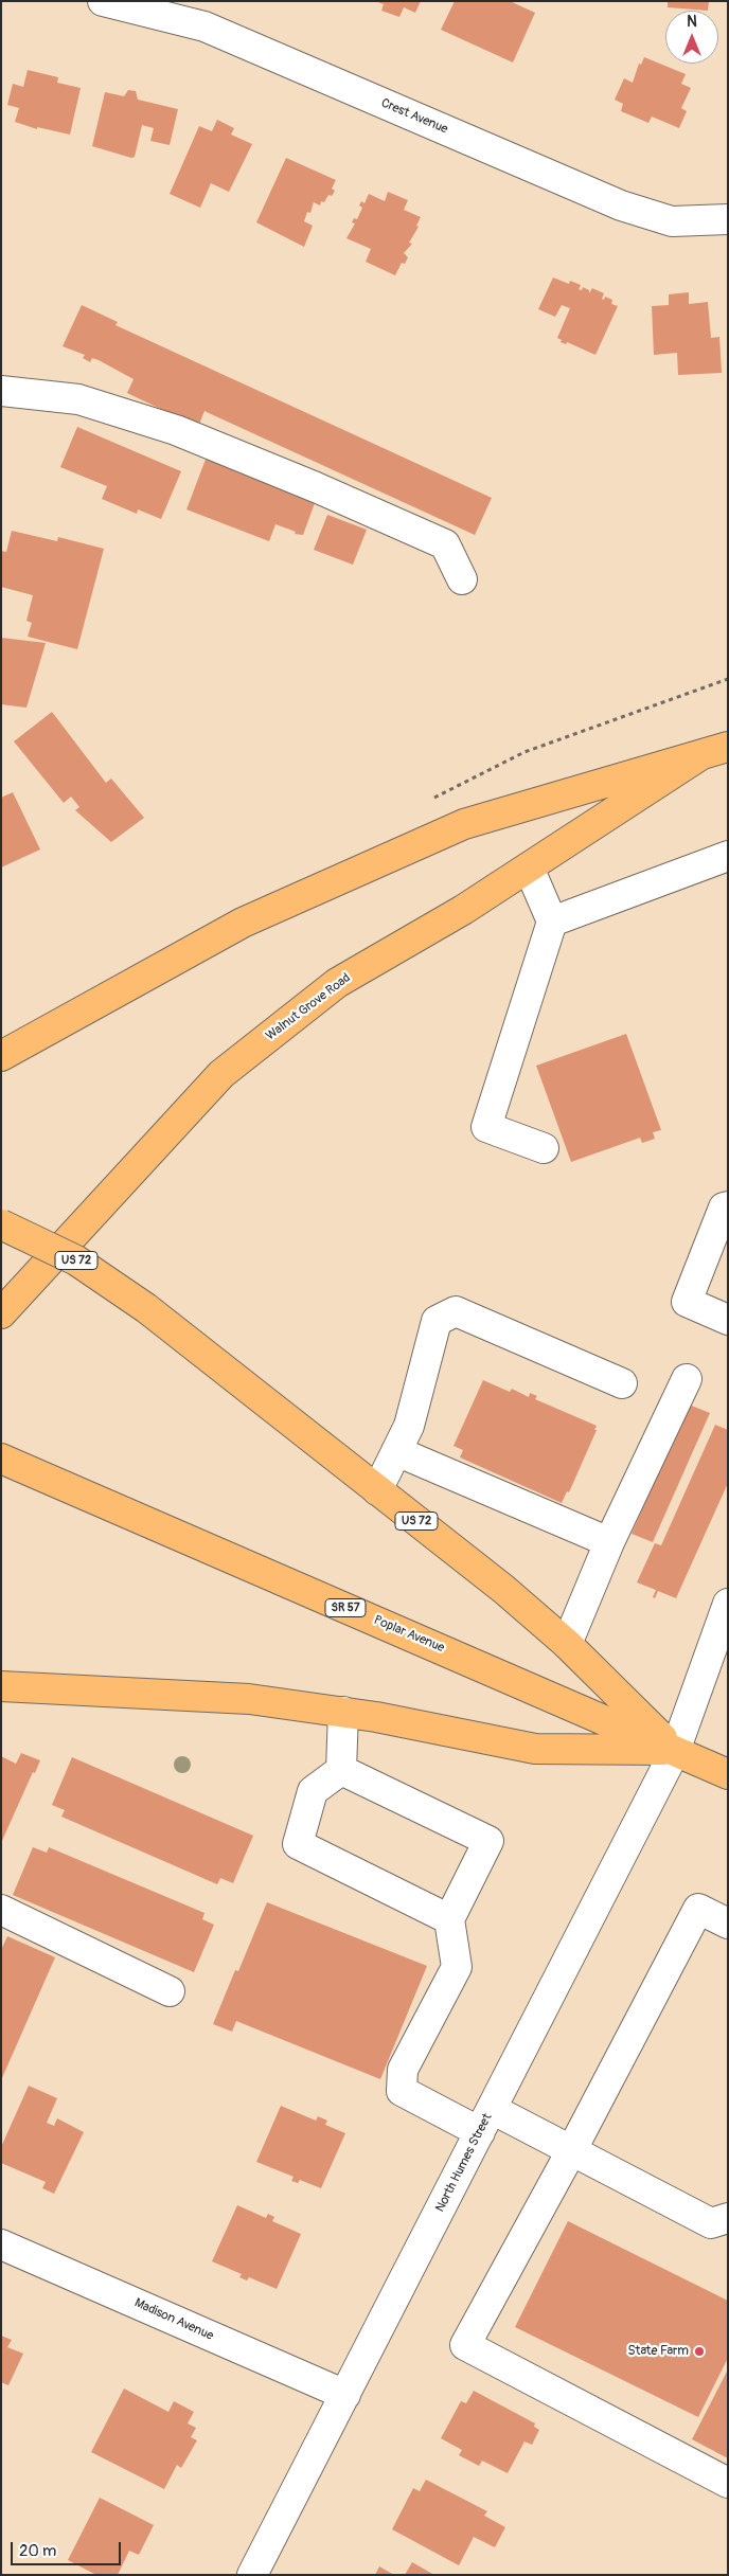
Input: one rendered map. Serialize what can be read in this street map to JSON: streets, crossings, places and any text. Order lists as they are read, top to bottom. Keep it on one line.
{"streets":{"main road":["Walnut Grove Road","US 72","SR 57","Poplar Avenue"],"street":["Crest Avenue","North Humes Street","Madison Avenue"]},"crossings":[["US 72","Poplar Avenue"],["US 72","North Humes Street"],["Poplar Avenue","North Humes Street"],["North Humes Street","Madison Avenue"]],"places":["State Farm"],"scale_bar":"20 m","north":"top"}
